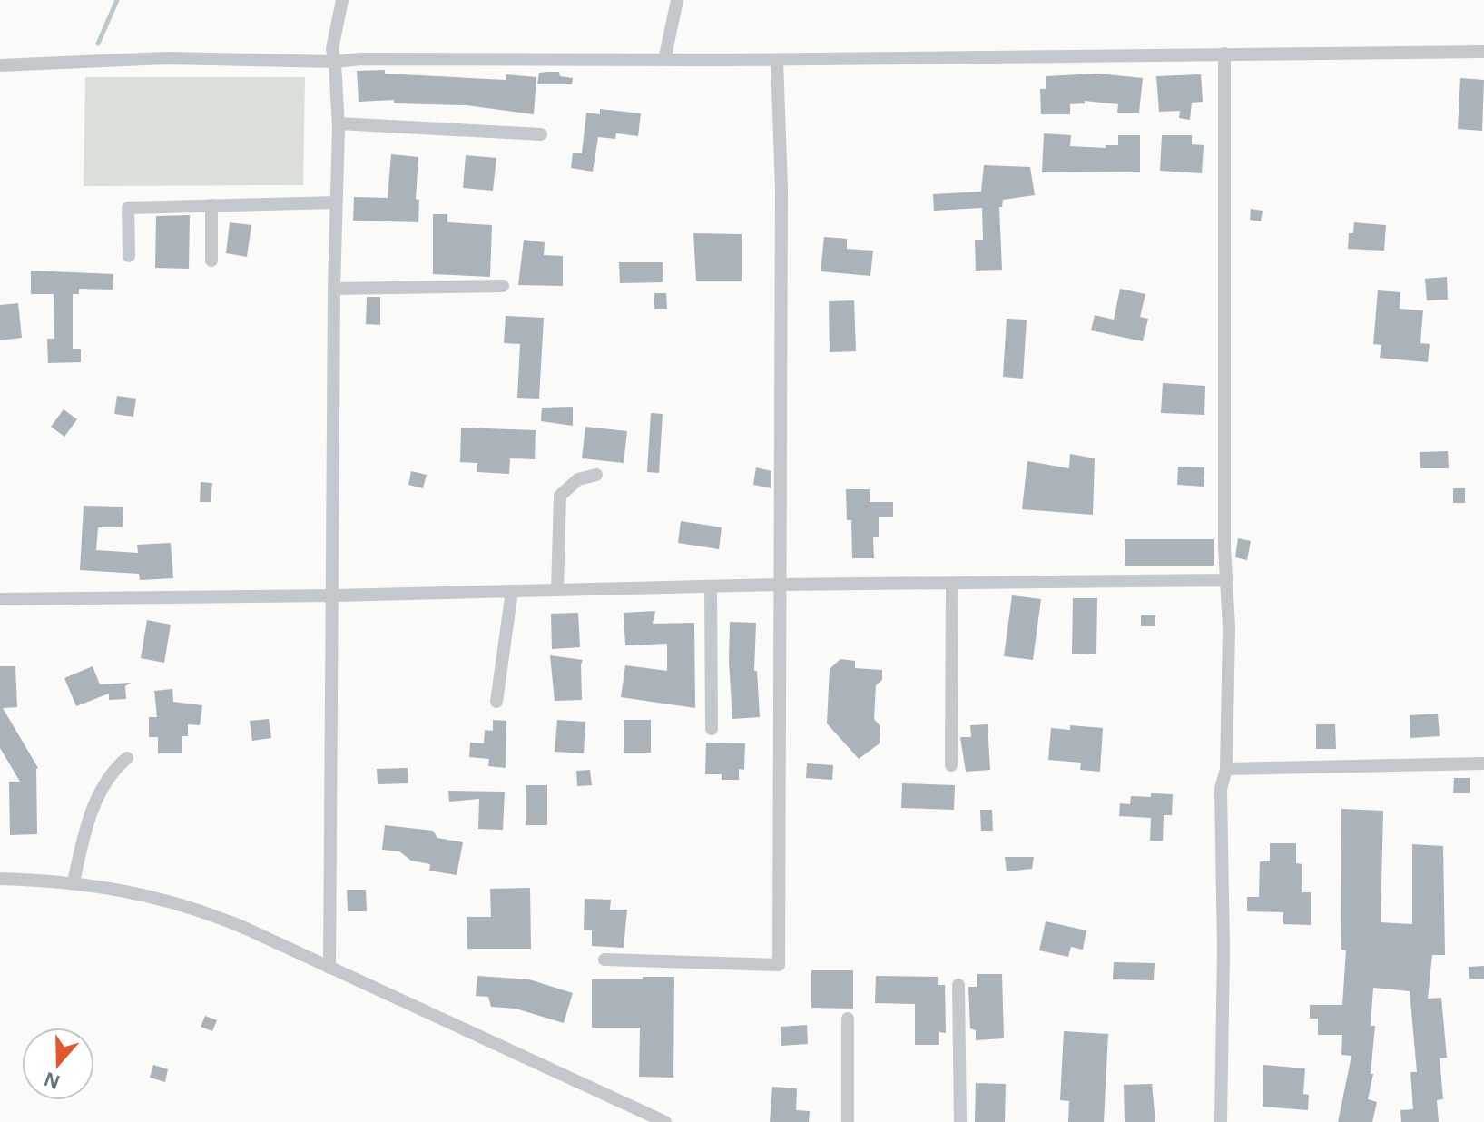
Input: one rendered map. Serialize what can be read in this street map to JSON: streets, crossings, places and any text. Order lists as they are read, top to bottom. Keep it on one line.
{"north":"bottom"}
